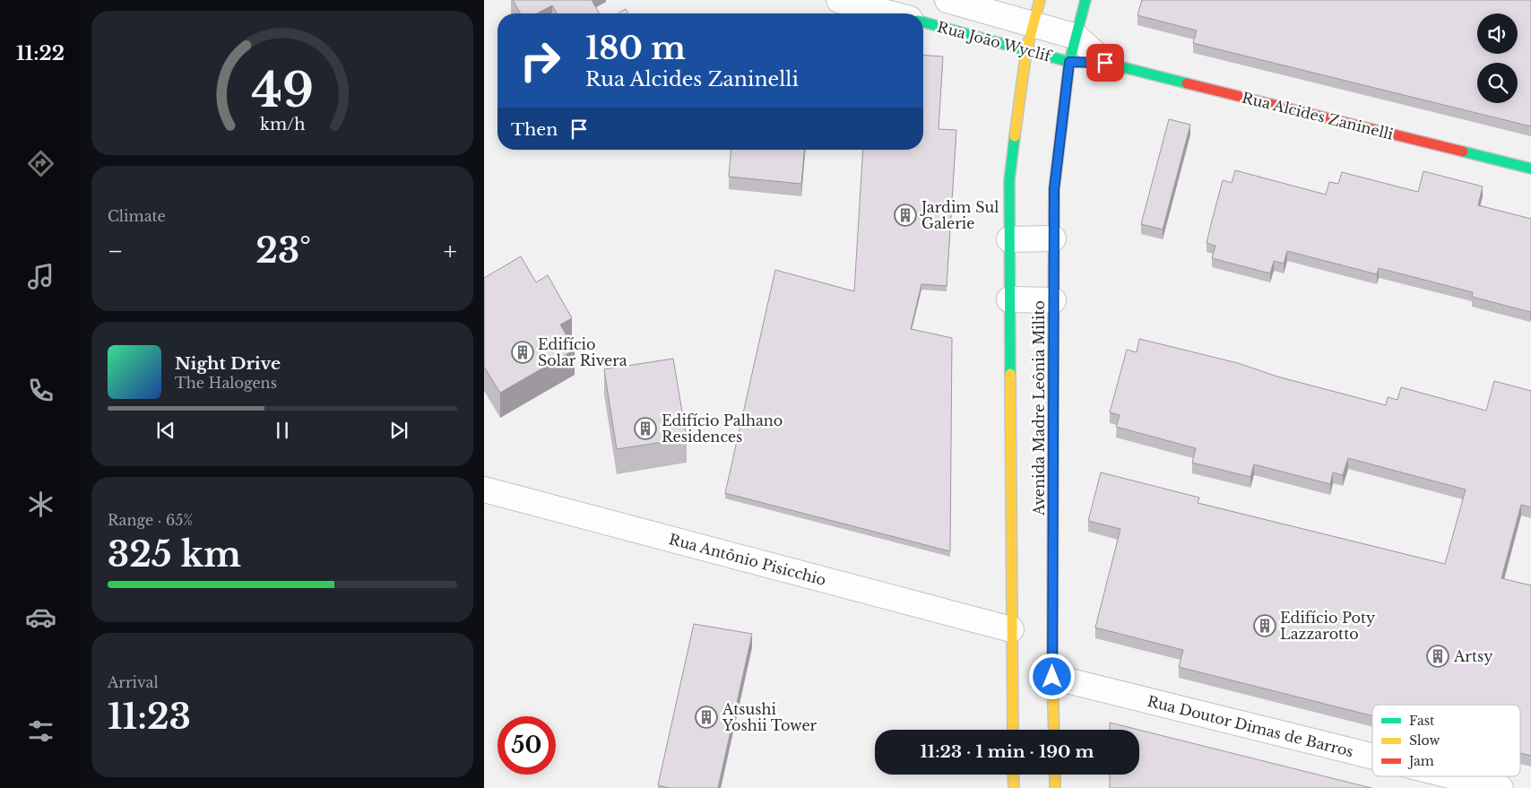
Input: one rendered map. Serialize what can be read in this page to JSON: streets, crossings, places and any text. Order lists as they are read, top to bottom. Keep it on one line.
{"streets":{"main road":["Rua João Wyclif","Rua Alcides Zaninelli","Avenida Madre Leônia Milito"],"street":["Rua Antônio Pisicchio","Rua Doutor Dimas de Barros"]},"crossings":[["Rua João Wyclif","Rua Alcides Zaninelli"],["Rua João Wyclif","Avenida Madre Leônia Milito"],["Rua Alcides Zaninelli","Avenida Madre Leônia Milito"],["Avenida Madre Leônia Milito","Rua Antônio Pisicchio"],["Avenida Madre Leônia Milito","Rua Doutor Dimas de Barros"]],"places":{"building":["Jardim Sul Galerie","Edifício Solar Rivera","Edifício Palhano Residences","Edifício Poty Lazzarotto","Artsy","Atsushi Yoshii Tower"]},"legend":["Fast","Slow","Jam"],"page":{"tabs":"11:22","turn":["180 m","Rua Alcides Zaninelli"],"then":"Then","tile":["Climate",["Range · 65%","325 km"],["Arrival","11:23"]],"heat":["−","23°","+"],"song":["Night Drive","The Halogens"],"limit":"50","trip":"11:23 · 1 min · 190 m","gauge":["49","km/h"]}}
